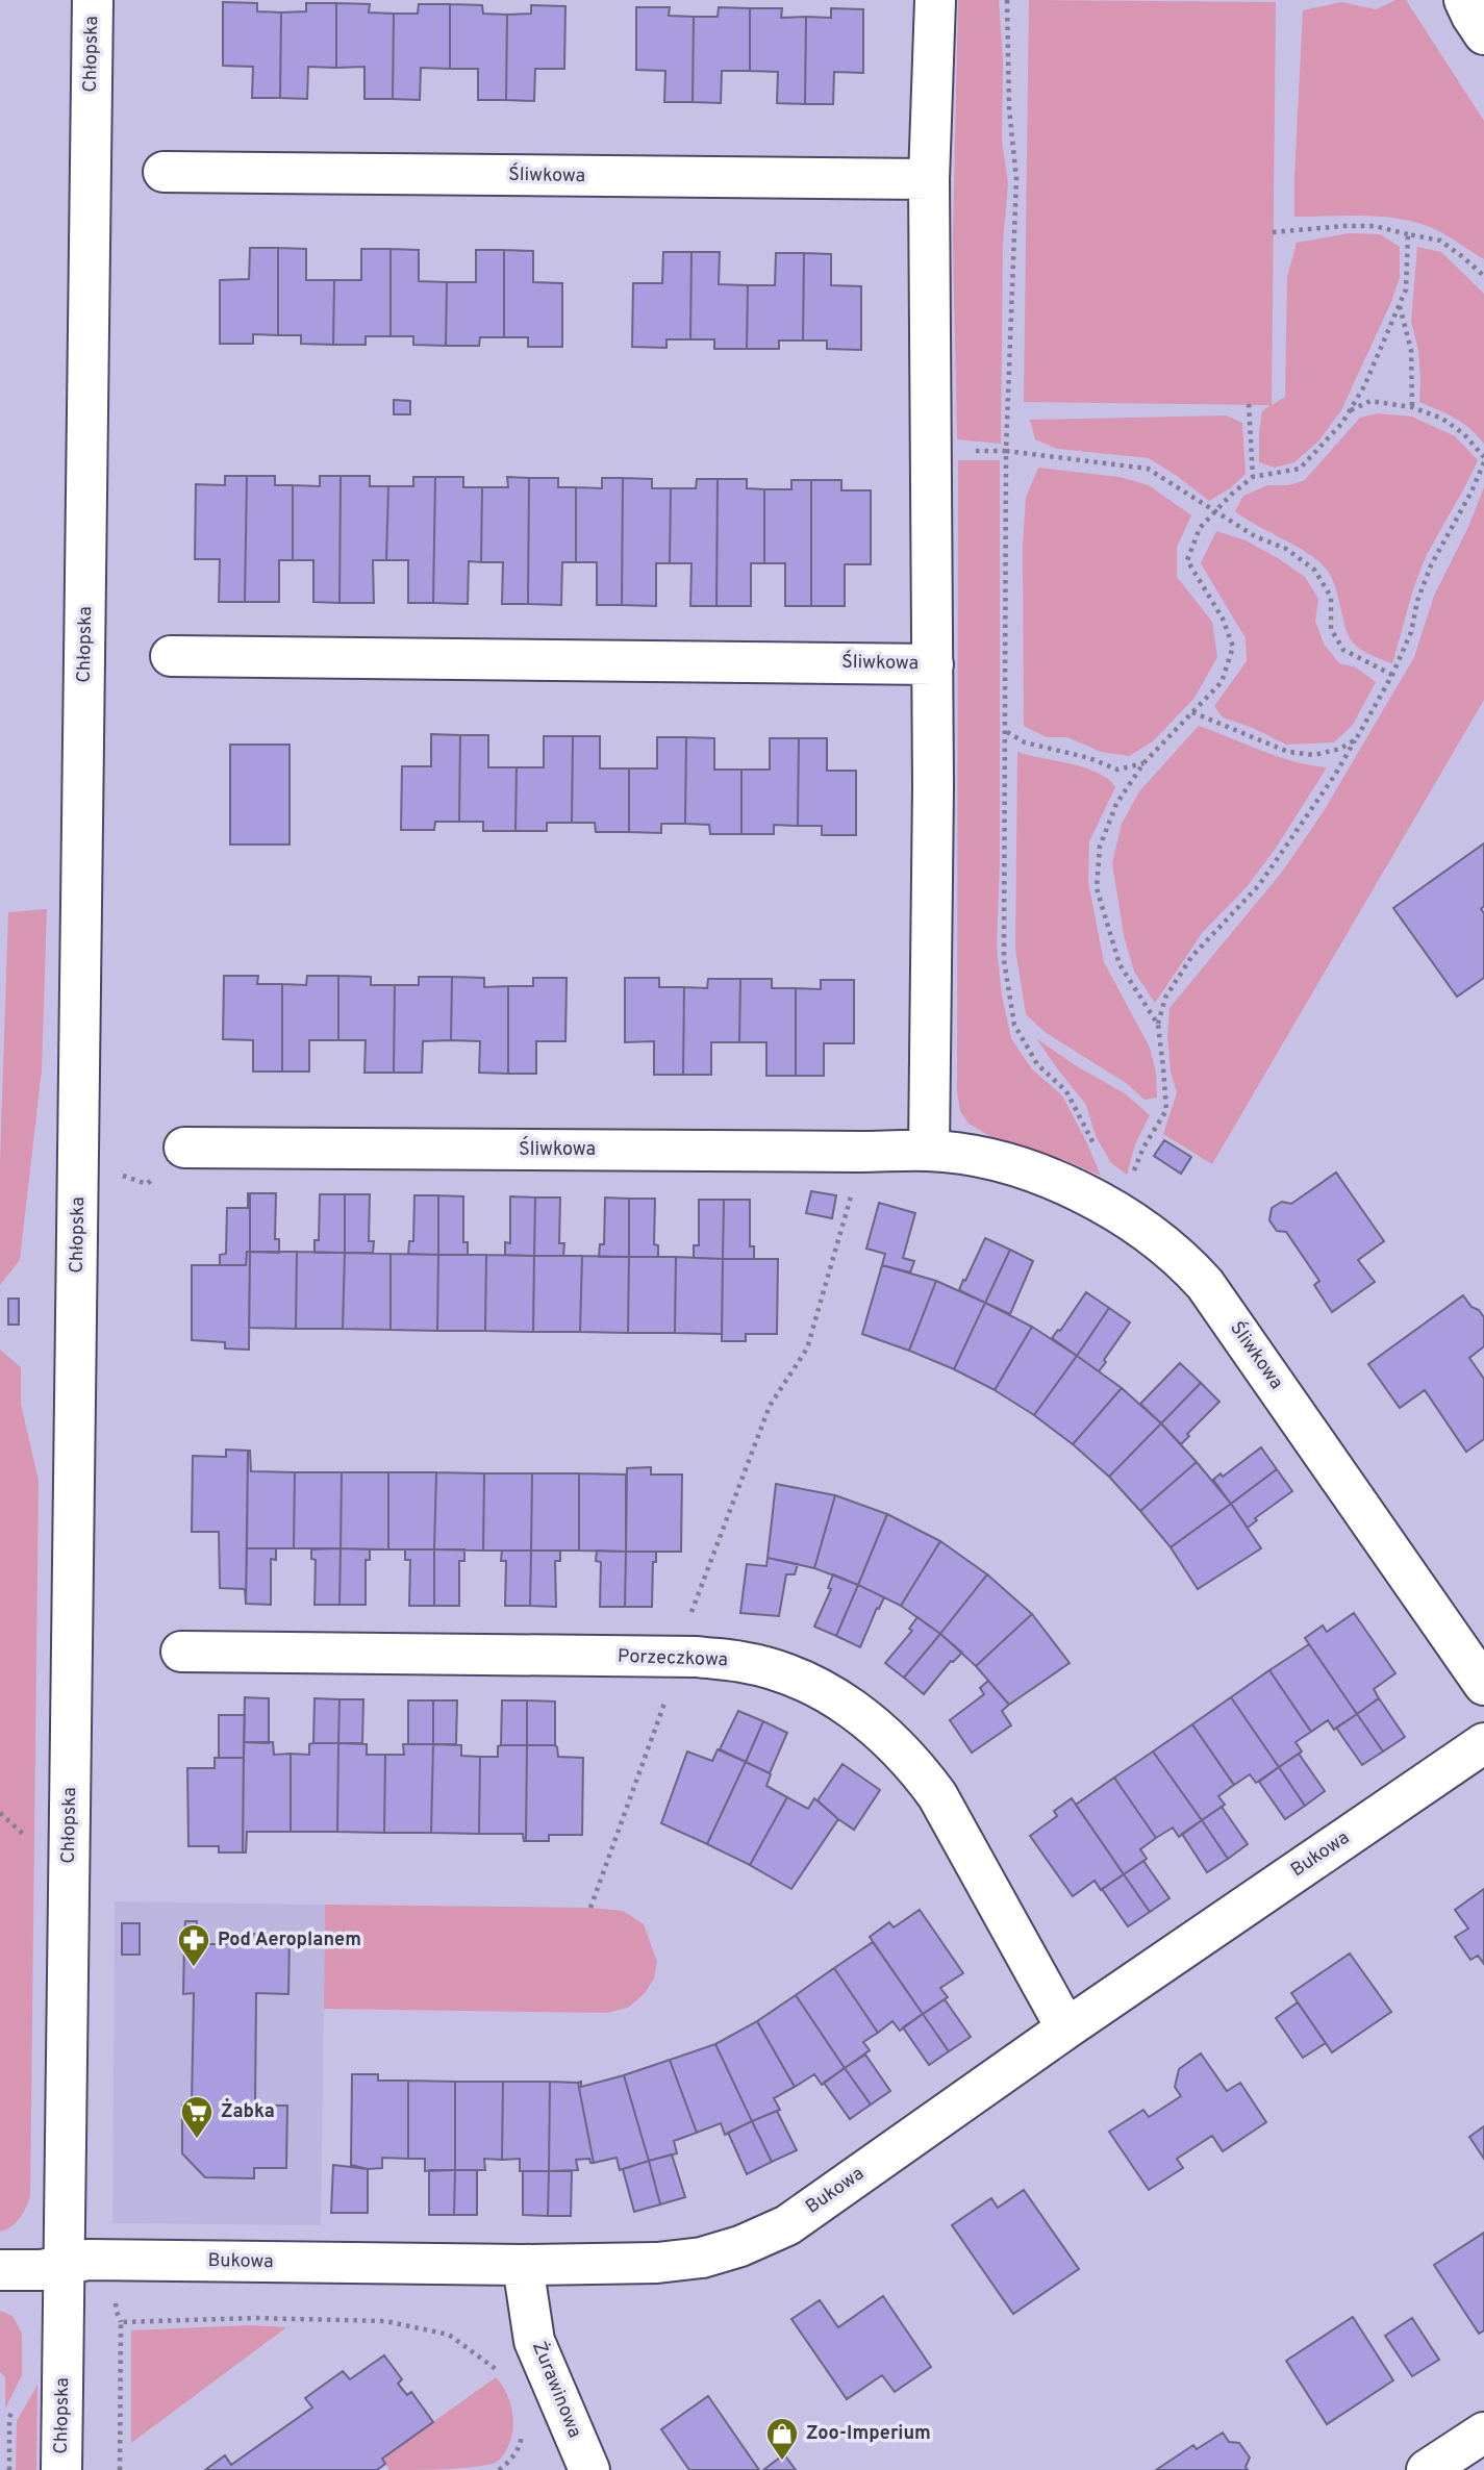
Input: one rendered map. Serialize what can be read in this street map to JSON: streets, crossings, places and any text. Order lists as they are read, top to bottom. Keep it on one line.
{"streets":{"street":["Chłopska","Śliwkowa","Porzeczkowa","Bukowa","Żurawinowa"]},"crossings":[["Chłopska","Bukowa"],["Porzeczkowa","Bukowa"],["Bukowa","Żurawinowa"]],"places":{"pharmacy":["Pod Aeroplanem"],"supermarket":["Żabka"],"shop":["Zoo-Imperium"]}}
